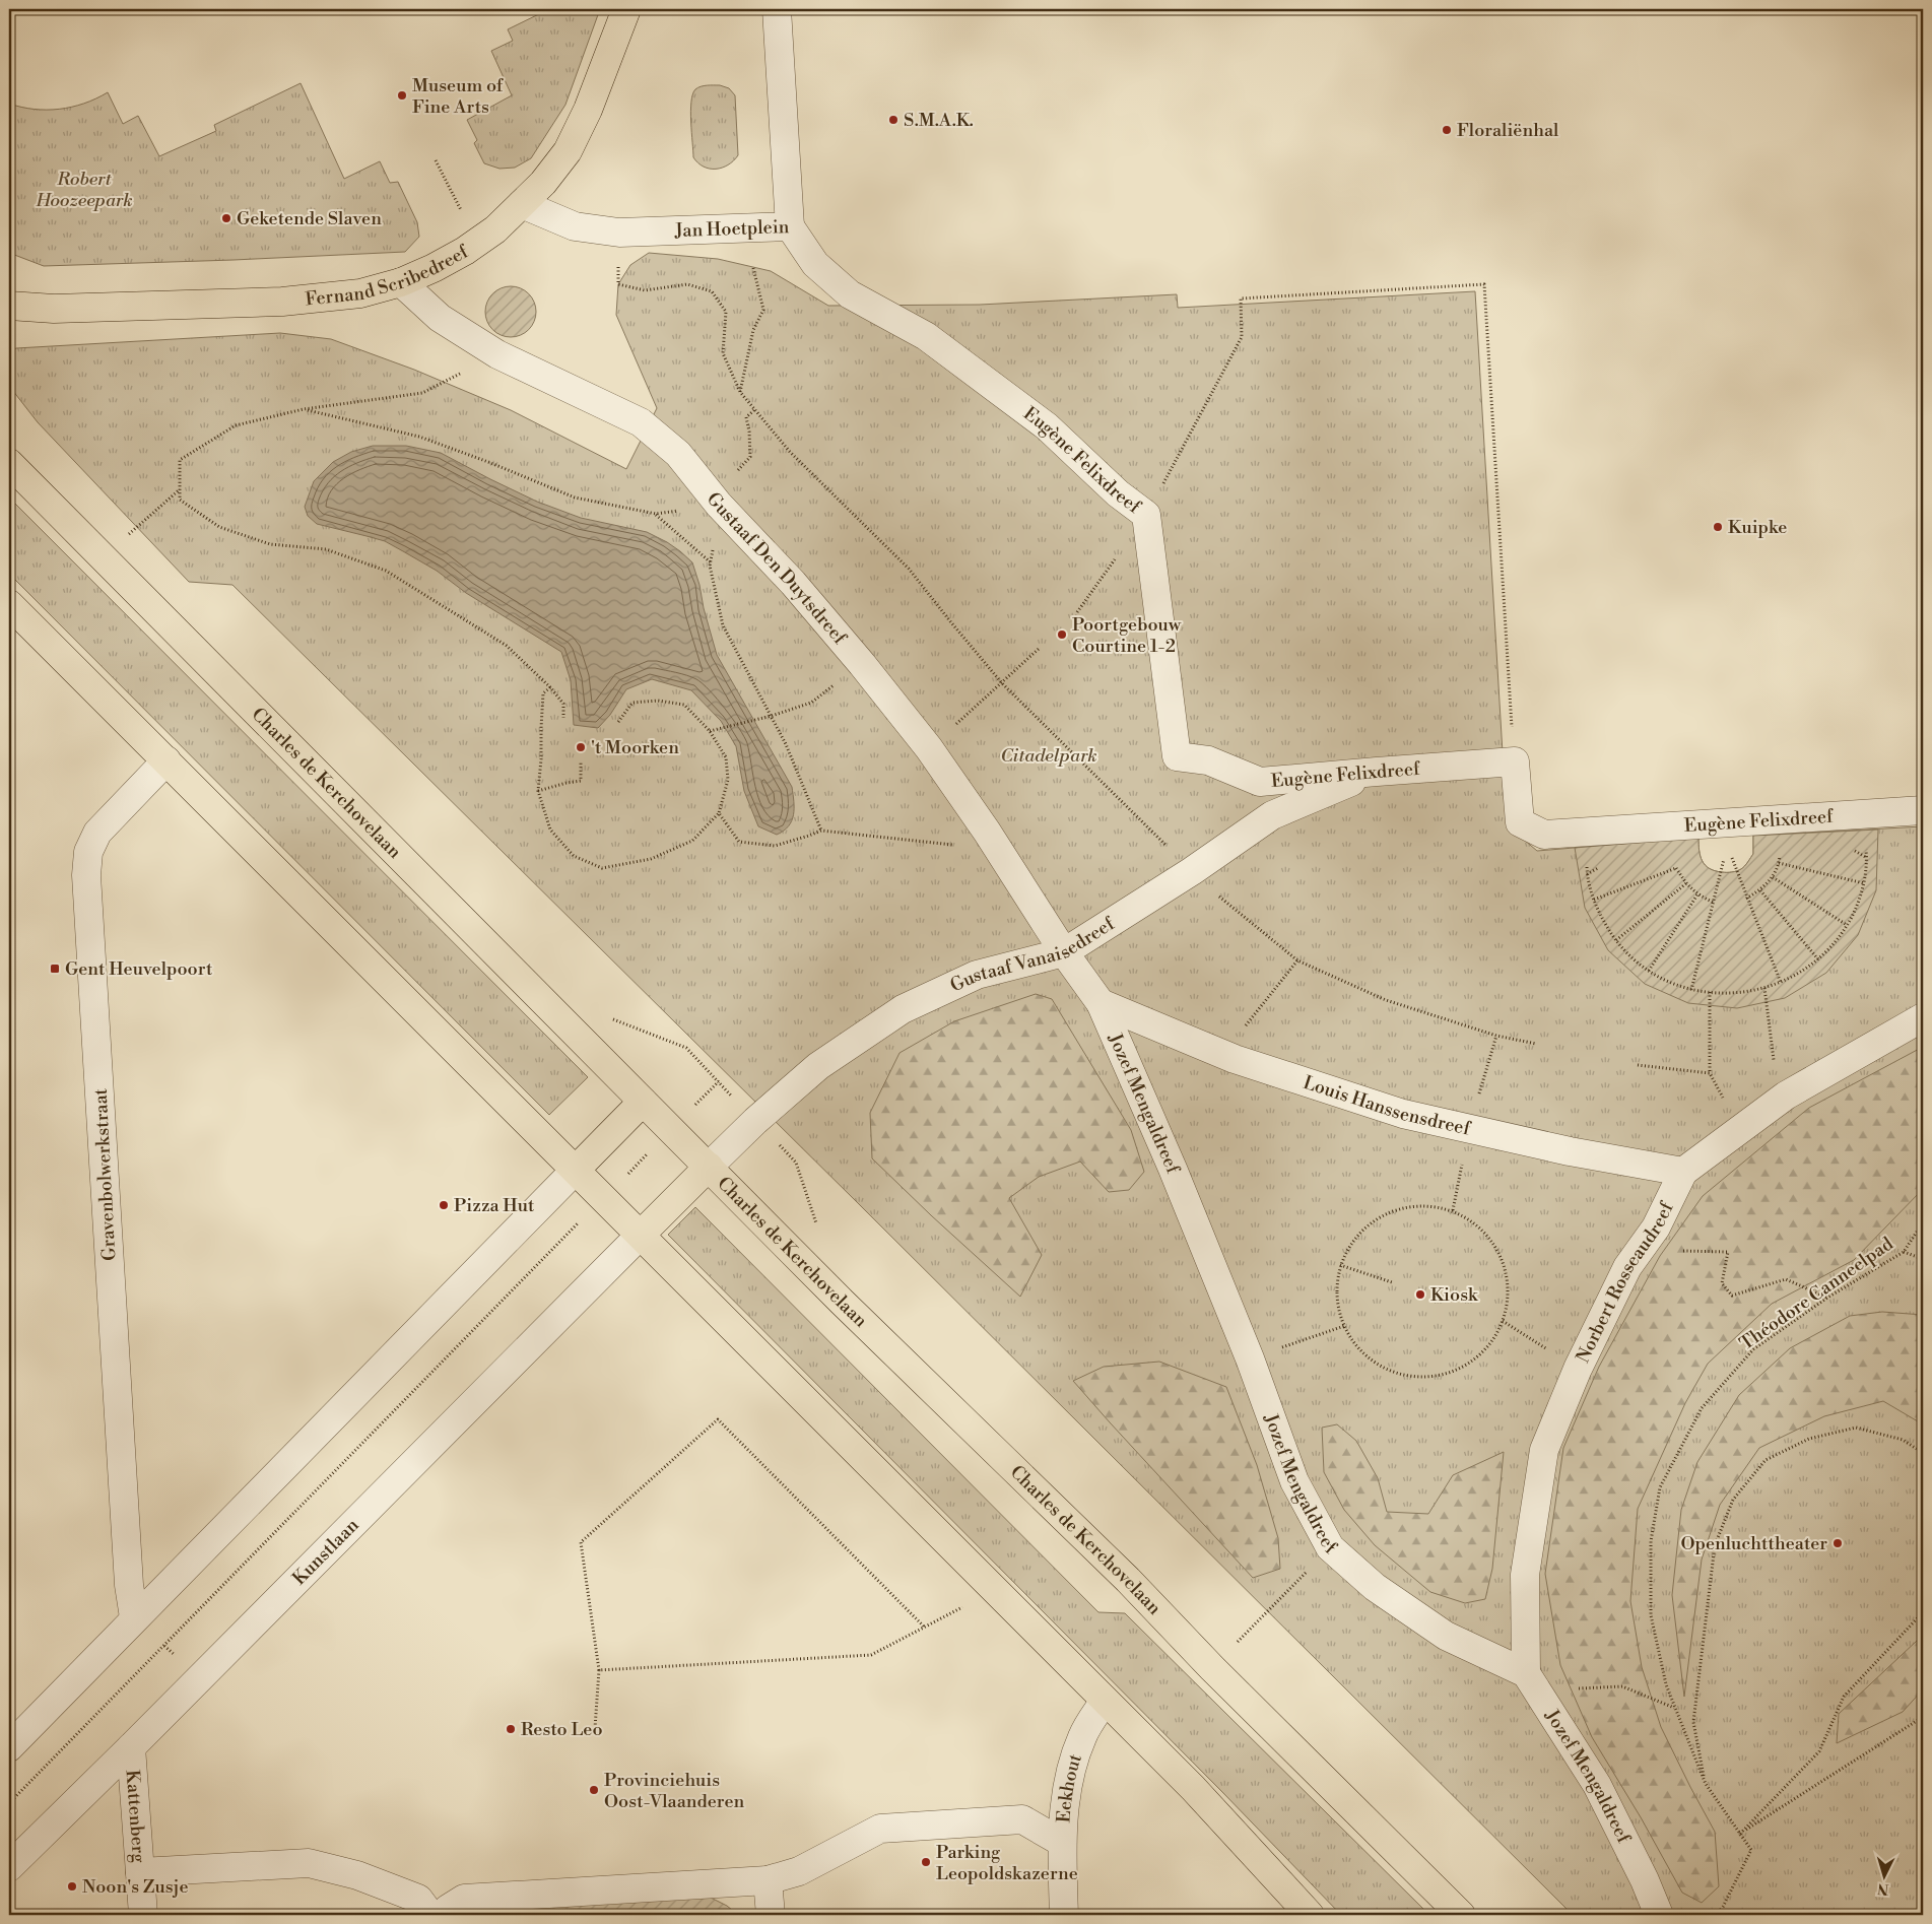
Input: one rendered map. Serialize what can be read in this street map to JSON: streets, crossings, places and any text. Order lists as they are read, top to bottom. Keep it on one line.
{"streets":{"main road":["Fernand Scribedreef","Charles de Kerchovelaan"],"street":["Jan Hoetplein","Eugène Felixdreef","Gustaaf Den Duytsdreef","Gustaaf Vanaisedreef","Jozef Mengaldreef","Louis Hanssensdreef","Gravenbolwerkstraat","Norbert Rosseaudreef","Kunstlaan","Eekhout","Kattenberg"],"path":["Théodore Canneelpad"]},"crossings":[["Jan Hoetplein","Fernand Scribedreef"],["Jan Hoetplein","Eugène Felixdreef"],["Fernand Scribedreef","Gustaaf Den Duytsdreef"],["Eugène Felixdreef","Gustaaf Vanaisedreef"],["Gustaaf Den Duytsdreef","Gustaaf Vanaisedreef"],["Gustaaf Den Duytsdreef","Jozef Mengaldreef"],["Charles de Kerchovelaan","Gustaaf Vanaisedreef"],["Charles de Kerchovelaan","Kunstlaan"],["Gustaaf Vanaisedreef","Jozef Mengaldreef"],["Jozef Mengaldreef","Louis Hanssensdreef"],["Jozef Mengaldreef","Norbert Rosseaudreef"],["Louis Hanssensdreef","Norbert Rosseaudreef"],["Kunstlaan","Kattenberg"]],"parks":["Robert Hoozeepark","Citadelpark"],"places":{"other":["Museum of Fine Arts","S.M.A.K.","Floraliënhal","Geketende Slaven","Kuipke","Poortgebouw Courtine 1-2","'t Moorken","Pizza Hut","Kiosk","Openluchttheater","Resto Leo","Provinciehuis Oost-Vlaanderen","Parking Leopoldskazerne","Noon's Zusje"],"transit":["Gent Heuvelpoort"]},"north":"bottom"}
